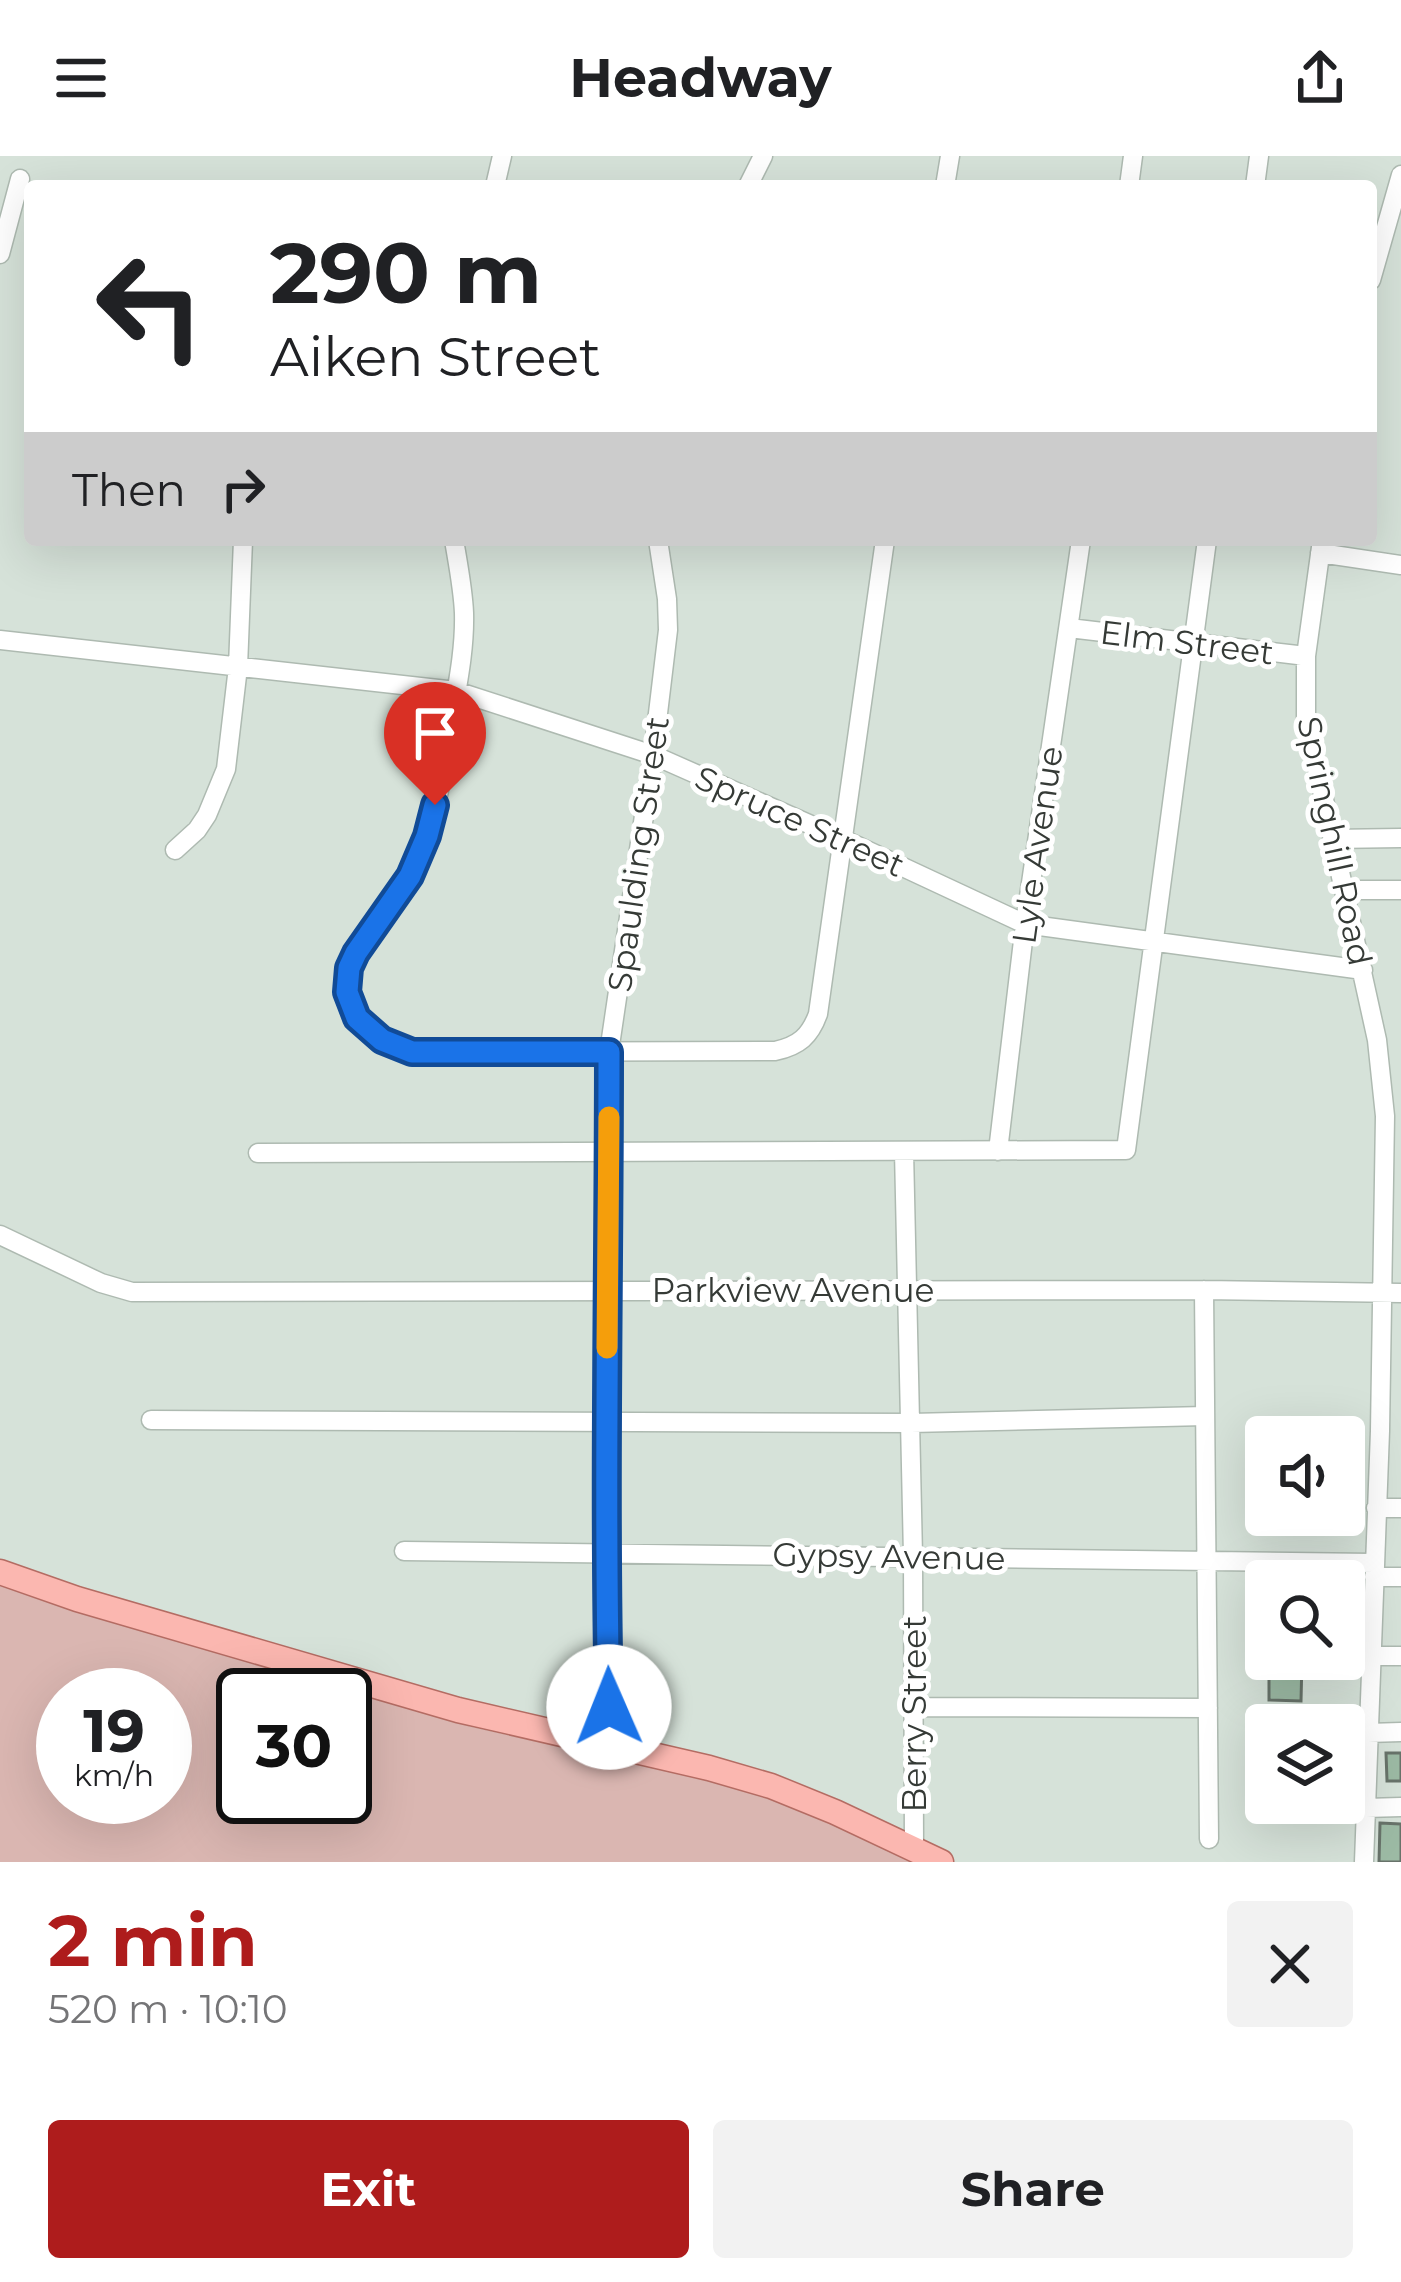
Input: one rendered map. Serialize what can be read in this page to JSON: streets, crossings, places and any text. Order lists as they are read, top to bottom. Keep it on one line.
{"streets":{"street":["Elm Street","Spruce Street","Springhill Road","Lyle Avenue","Spaulding Street","Parkview Avenue","Gypsy Avenue","Berry Street"]},"crossings":[["Elm Street","Springhill Road"],["Elm Street","Lyle Avenue"],["Spruce Street","Springhill Road"],["Spruce Street","Lyle Avenue"],["Spruce Street","Spaulding Street"],["Springhill Road","Parkview Avenue"],["Springhill Road","Gypsy Avenue"],["Spaulding Street","Parkview Avenue"],["Spaulding Street","Gypsy Avenue"],["Parkview Avenue","Berry Street"],["Gypsy Avenue","Berry Street"]],"page":{"header":"Headway","turn":["290 m","Aiken Street"],"then":"Then","speed":"19 km/h","limit":"30","heading":["2 min","520 m · 10:10"],"buttons":["Exit","Share"]}}
